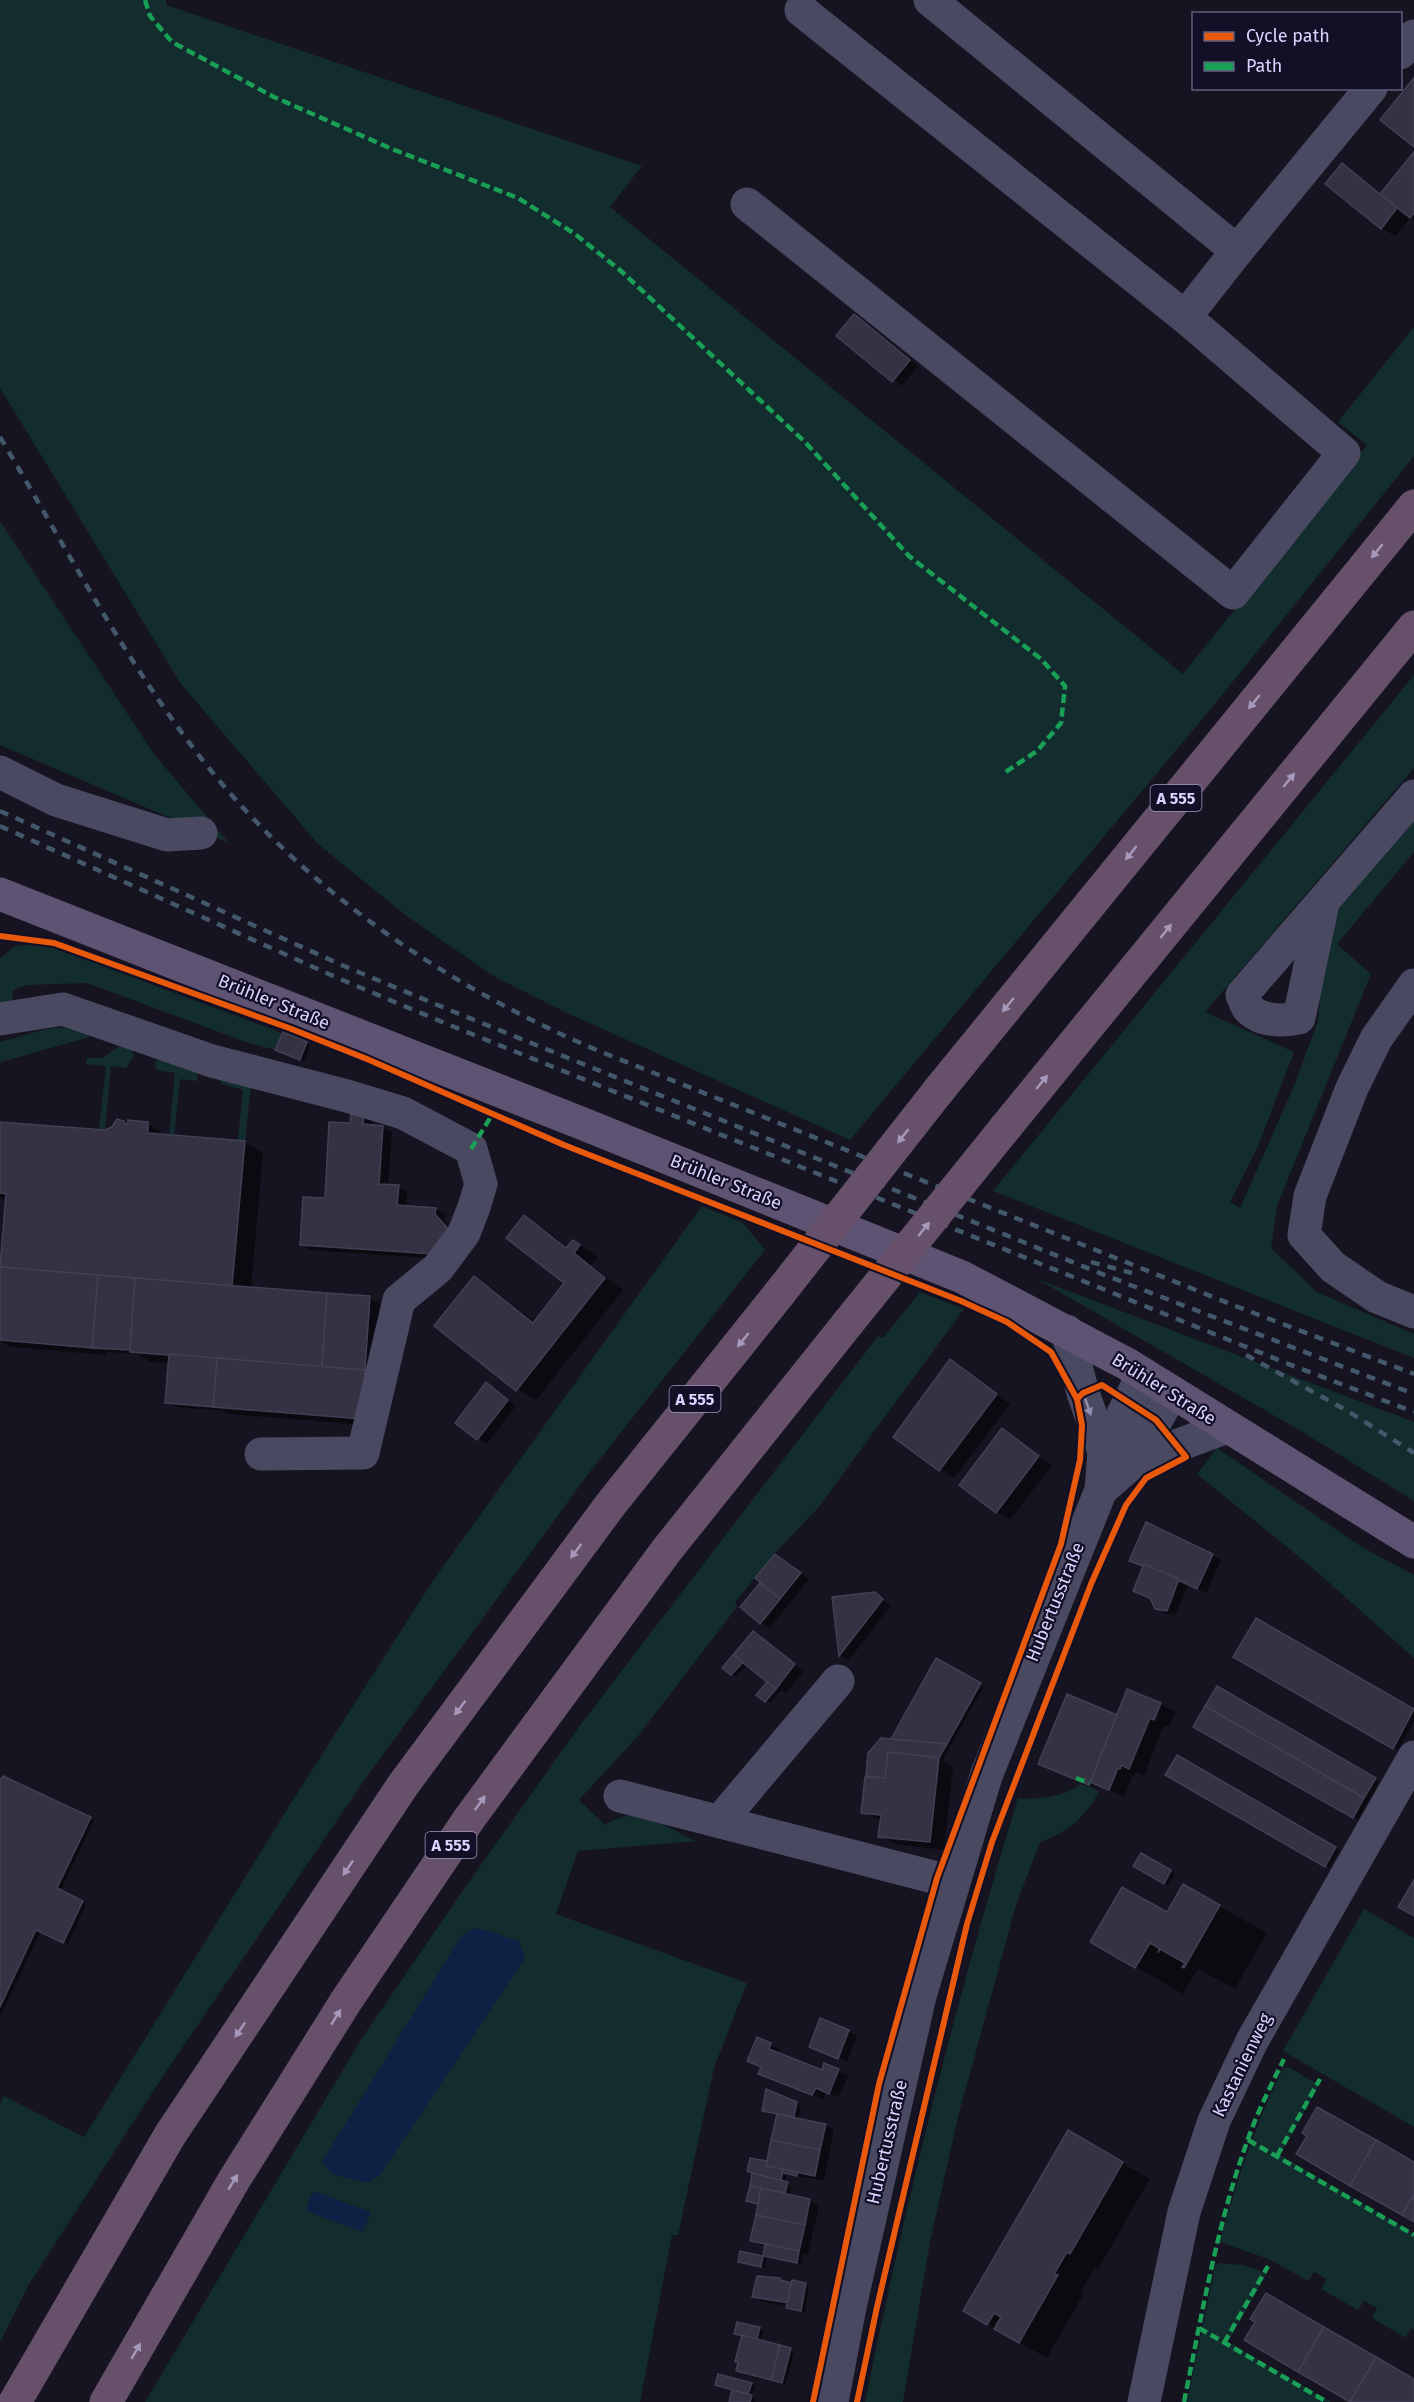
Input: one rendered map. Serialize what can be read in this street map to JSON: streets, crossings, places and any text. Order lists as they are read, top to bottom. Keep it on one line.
{"streets":{"highway":["A 555"],"main road":["Brühler Straße"],"street":["Hubertusstraße","Kastanienweg"]},"crossings":[["Brühler Straße","Hubertusstraße"]],"legend":["Cycle path","Path"]}
